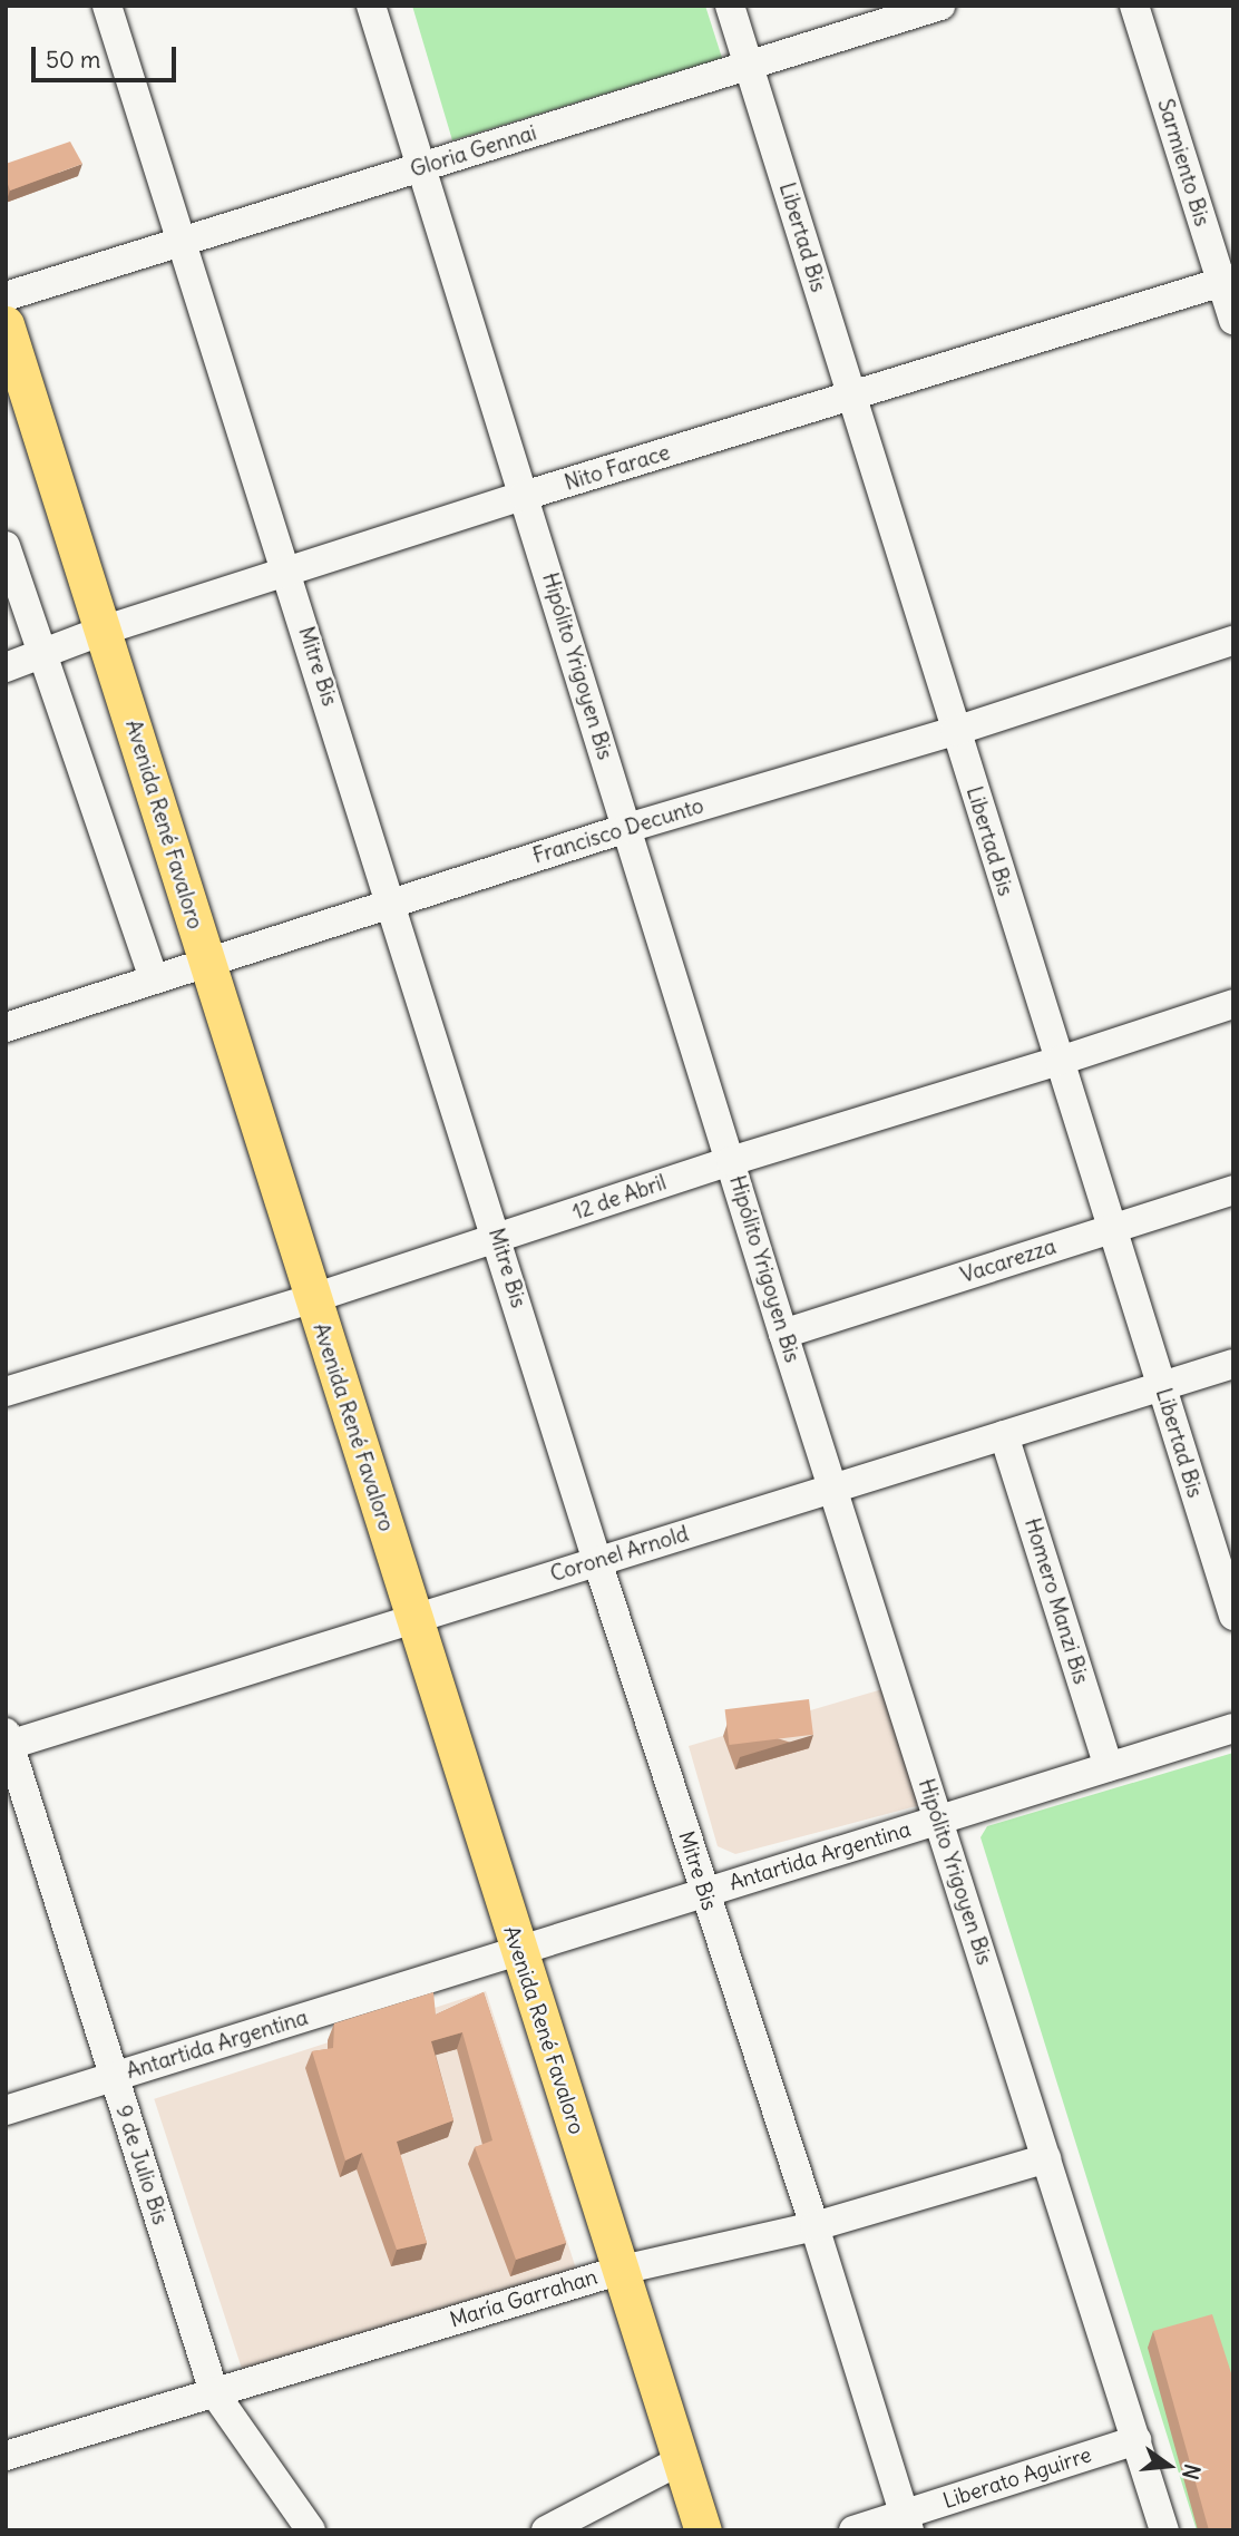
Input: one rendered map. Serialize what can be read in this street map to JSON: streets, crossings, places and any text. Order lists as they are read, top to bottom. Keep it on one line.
{"streets":{"main road":["Avenida René Favaloro"],"street":["Gloria Gennai","Sarmiento Bis","Libertad Bis","Nito Farace","Mitre Bis","Hipólito Yrigoyen Bis","Francisco Decunto","12 de Abril","Vacarezza","Coronel Arnold","Homero Manzi Bis","Antartida Argentina","9 de Julio Bis","María Garrahan","Liberato Aguirre"]},"crossings":[["Gloria Gennai","Libertad Bis"],["Gloria Gennai","Mitre Bis"],["Gloria Gennai","Hipólito Yrigoyen Bis"],["Sarmiento Bis","Nito Farace"],["Libertad Bis","Nito Farace"],["Libertad Bis","Francisco Decunto"],["Libertad Bis","12 de Abril"],["Libertad Bis","Vacarezza"],["Libertad Bis","Coronel Arnold"],["Nito Farace","Mitre Bis"],["Nito Farace","Hipólito Yrigoyen Bis"],["Nito Farace","Avenida René Favaloro"],["Mitre Bis","Francisco Decunto"],["Mitre Bis","12 de Abril"],["Mitre Bis","Coronel Arnold"],["Mitre Bis","Antartida Argentina"],["Mitre Bis","María Garrahan"],["Mitre Bis","Liberato Aguirre"],["Hipólito Yrigoyen Bis","Francisco Decunto"],["Hipólito Yrigoyen Bis","12 de Abril"],["Hipólito Yrigoyen Bis","Vacarezza"],["Hipólito Yrigoyen Bis","Coronel Arnold"],["Hipólito Yrigoyen Bis","Antartida Argentina"],["Hipólito Yrigoyen Bis","María Garrahan"],["Hipólito Yrigoyen Bis","Liberato Aguirre"],["Avenida René Favaloro","Francisco Decunto"],["Avenida René Favaloro","12 de Abril"],["Avenida René Favaloro","Coronel Arnold"],["Avenida René Favaloro","Antartida Argentina"],["Avenida René Favaloro","María Garrahan"],["Coronel Arnold","Homero Manzi Bis"],["Coronel Arnold","9 de Julio Bis"],["Homero Manzi Bis","Antartida Argentina"],["Antartida Argentina","9 de Julio Bis"],["9 de Julio Bis","María Garrahan"]],"scale_bar":"50 m","north":"right"}
